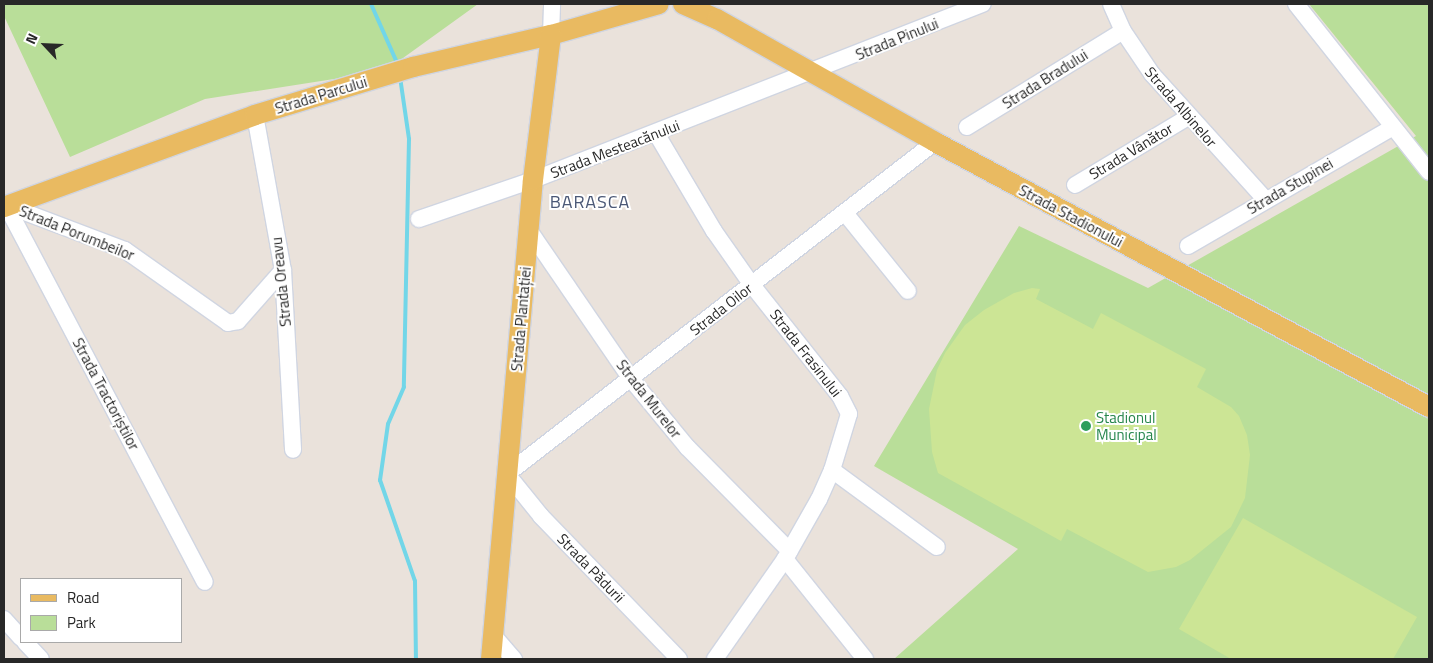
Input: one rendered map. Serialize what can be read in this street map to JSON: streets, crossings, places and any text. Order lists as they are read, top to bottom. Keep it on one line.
{"streets":{"main road":["Strada Parcului","Strada Stadionului","Strada Plantației"],"street":["Strada Pinului","Strada Bradului","Strada Albinelor","Strada Mesteacănului","Strada Vânător","Strada Stupinei","Strada Porumbeilor","Strada Oreavu","Strada Oilor","Strada Frasinului","Strada Tractoriștilor","Strada Murelor","Strada Pădurii"]},"crossings":[["Strada Pinului","Strada Mesteacănului"],["Strada Pinului","Strada Stadionului"],["Strada Bradului","Strada Albinelor"],["Strada Parcului","Strada Porumbeilor"],["Strada Parcului","Strada Oreavu"],["Strada Parcului","Strada Plantației"],["Strada Parcului","Strada Tractoriștilor"],["Strada Albinelor","Strada Vânător"],["Strada Albinelor","Strada Stupinei"],["Strada Mesteacănului","Strada Stadionului"],["Strada Mesteacănului","Strada Plantației"],["Strada Mesteacănului","Strada Frasinului"],["Strada Stadionului","Strada Oilor"],["Strada Porumbeilor","Strada Oreavu"],["Strada Porumbeilor","Strada Tractoriștilor"],["Strada Oilor","Strada Plantației"],["Strada Oilor","Strada Frasinului"],["Strada Oilor","Strada Murelor"],["Strada Oilor","Strada Pădurii"],["Strada Plantației","Strada Murelor"],["Strada Plantației","Strada Pădurii"],["Strada Frasinului","Strada Murelor"]],"districts":["BARASCA"],"places":["Stadionul Municipal"],"legend":["Road","Park"],"north":"top left"}
